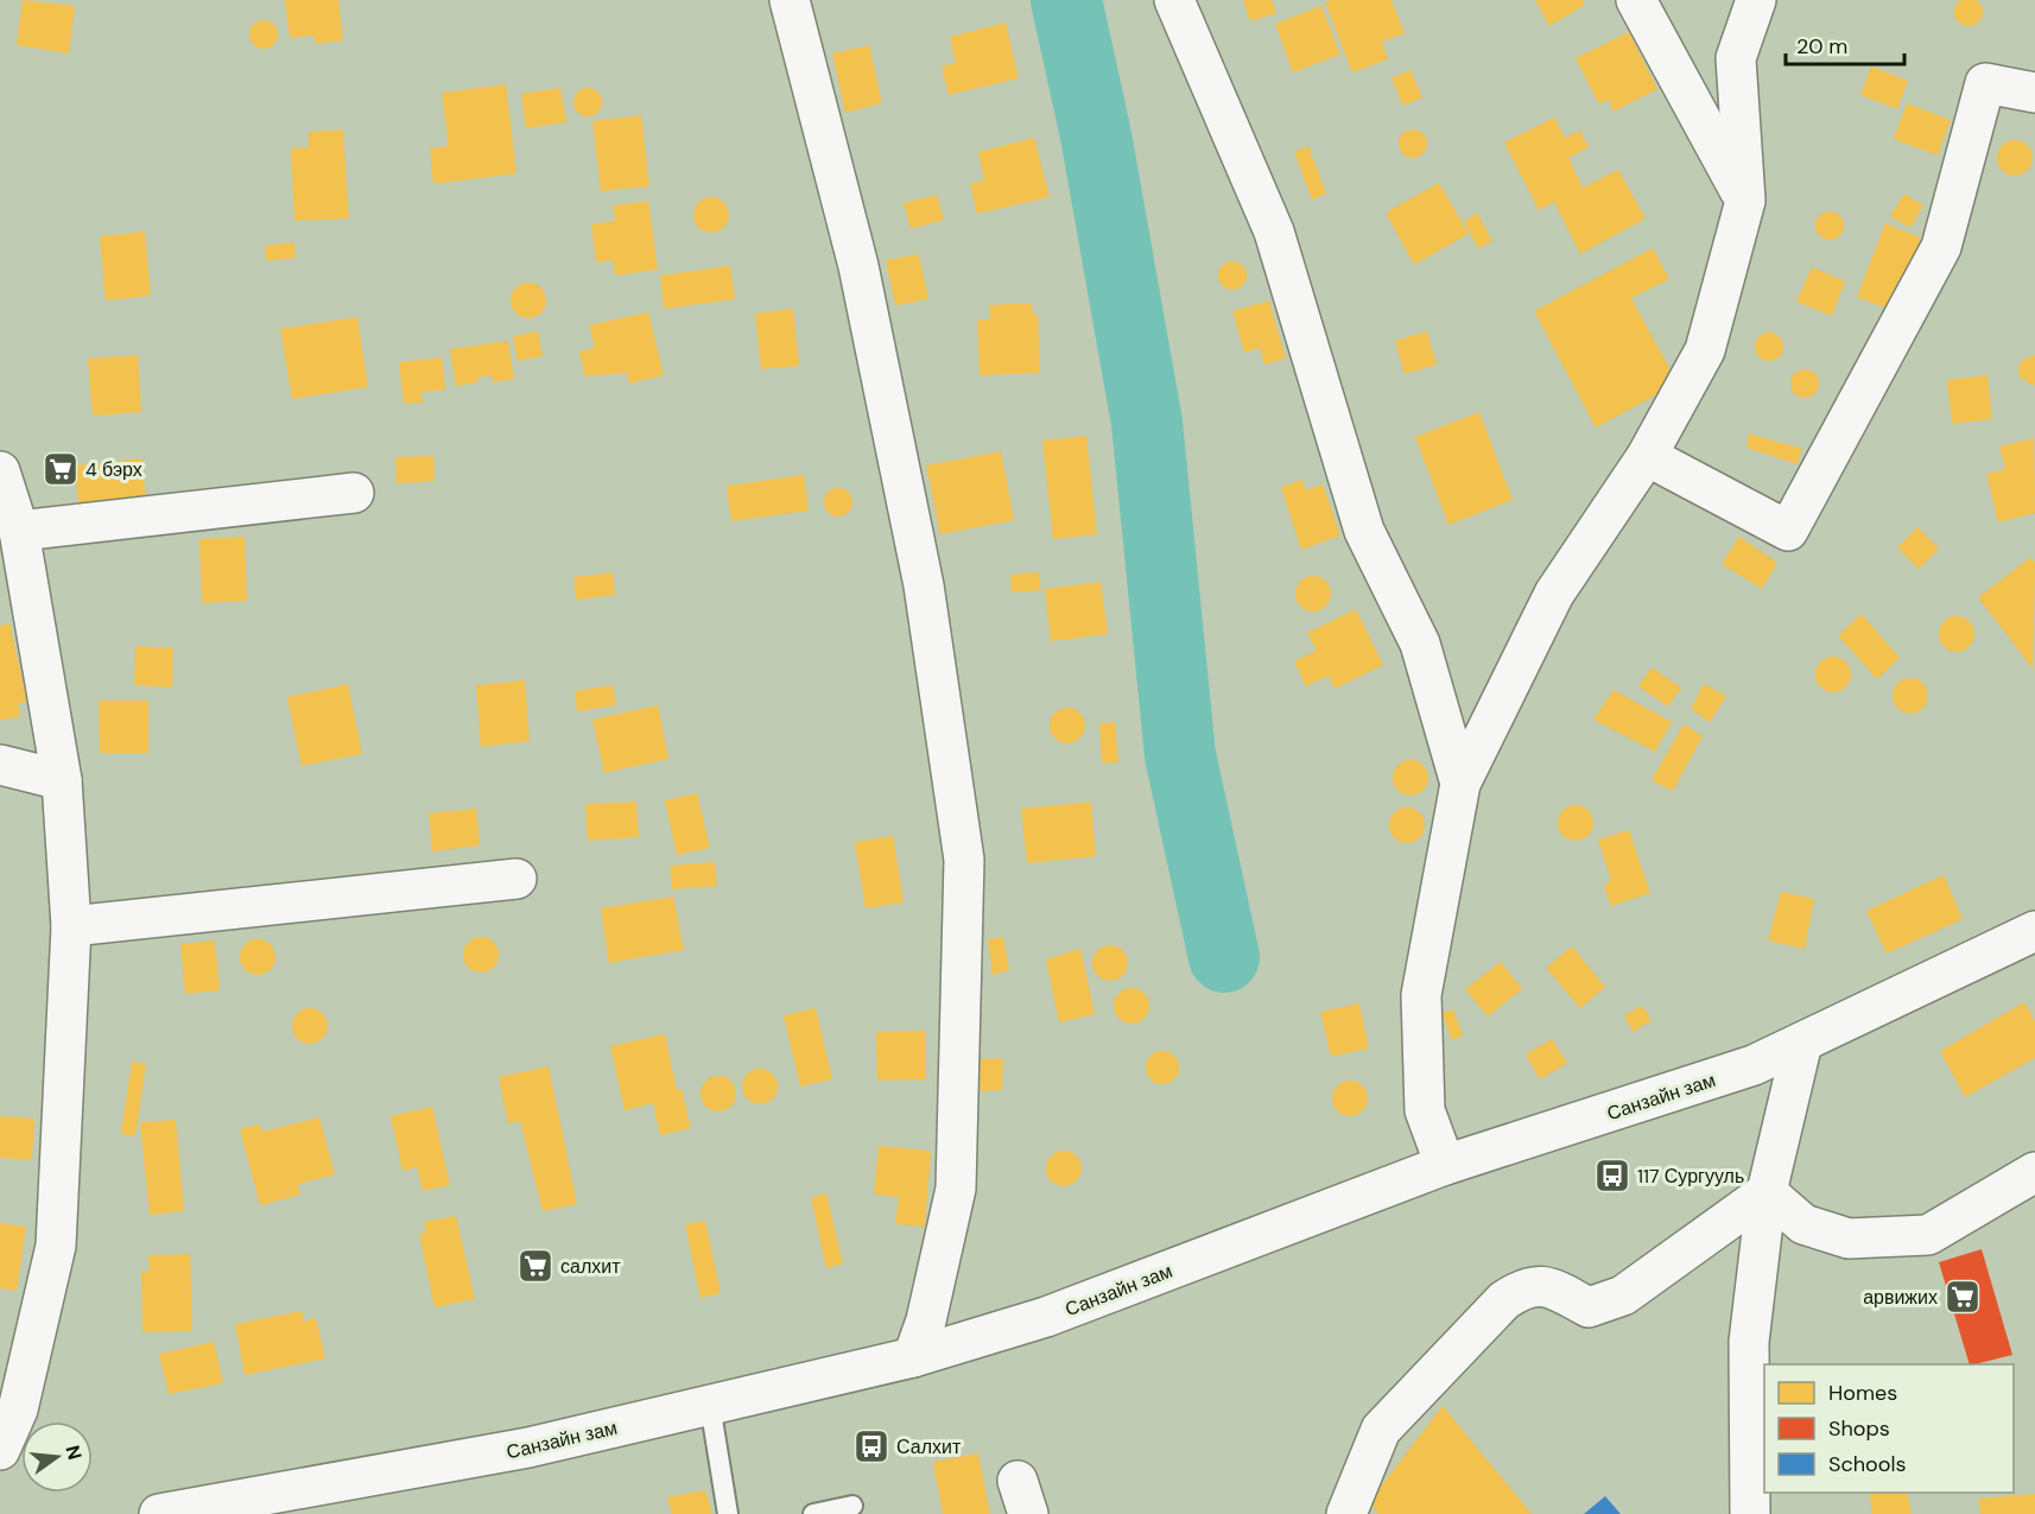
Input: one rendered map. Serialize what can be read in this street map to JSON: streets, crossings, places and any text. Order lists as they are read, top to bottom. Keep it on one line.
{"streets":{"street":["Санзайн зам"]},"places":{"supermarket":["4 бэрх","салхит","арвижих"],"bus stop":["117 Сургууль","Салхит"]},"legend":["Homes","Shops","Schools"],"scale_bar":"20 m","north":"right"}
